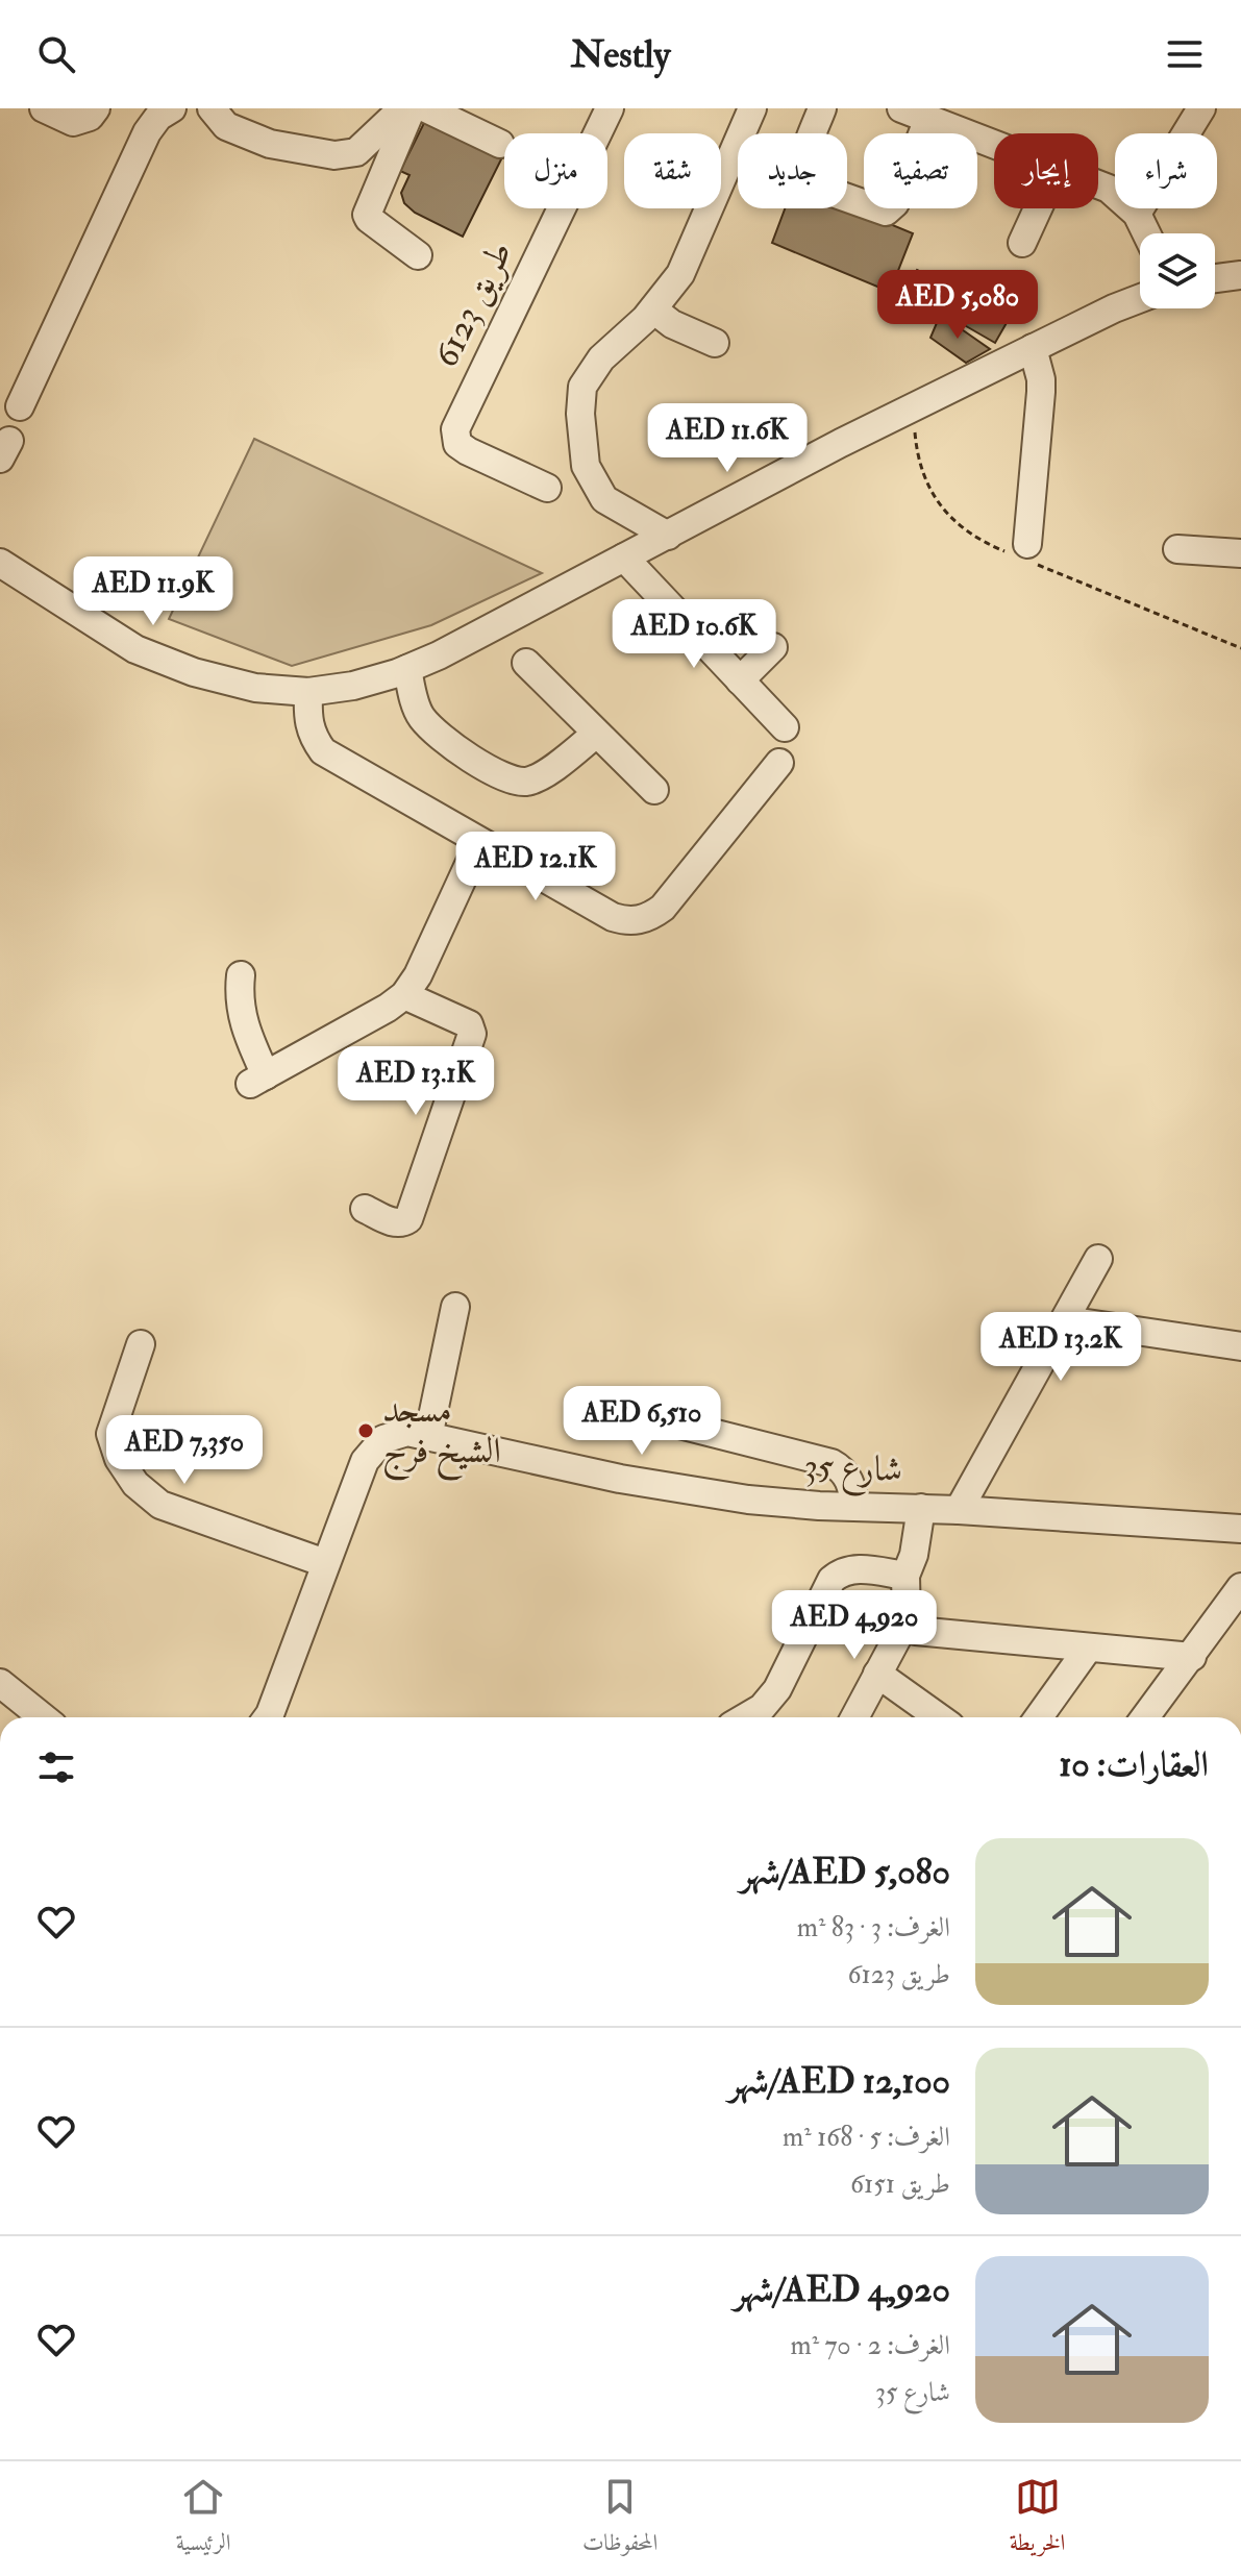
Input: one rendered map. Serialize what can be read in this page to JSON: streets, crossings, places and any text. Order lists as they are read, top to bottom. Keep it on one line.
{"streets":{"street":["طريق 6123","شارع 35"]},"places":["مسجد الشيخ فرج"],"page":{"header":"Nestly","chip":["شراء","إيجار","تصفية","جديد","شقة","منزل"],"price":["AED 5,080","AED 11.6K","AED 11.9K","AED 10.6K","AED 12.1K","AED 13.1K","AED 13.2K","AED 6,510","AED 7,350","AED 4,920"],"heading":"العقارات: 10","list":[{"name":"AED 5,080/شهر","note":"الغرف: 3 · 83 m² · طريق 6123"},{"name":"AED 12,100/شهر","note":"الغرف: 5 · 168 m² · طريق 6151"},{"name":"AED 4,920/شهر","note":"الغرف: 2 · 70 m² · شارع 35"}],"tabs":["الخريطة","المحفوظات","الرئيسية"]}}
